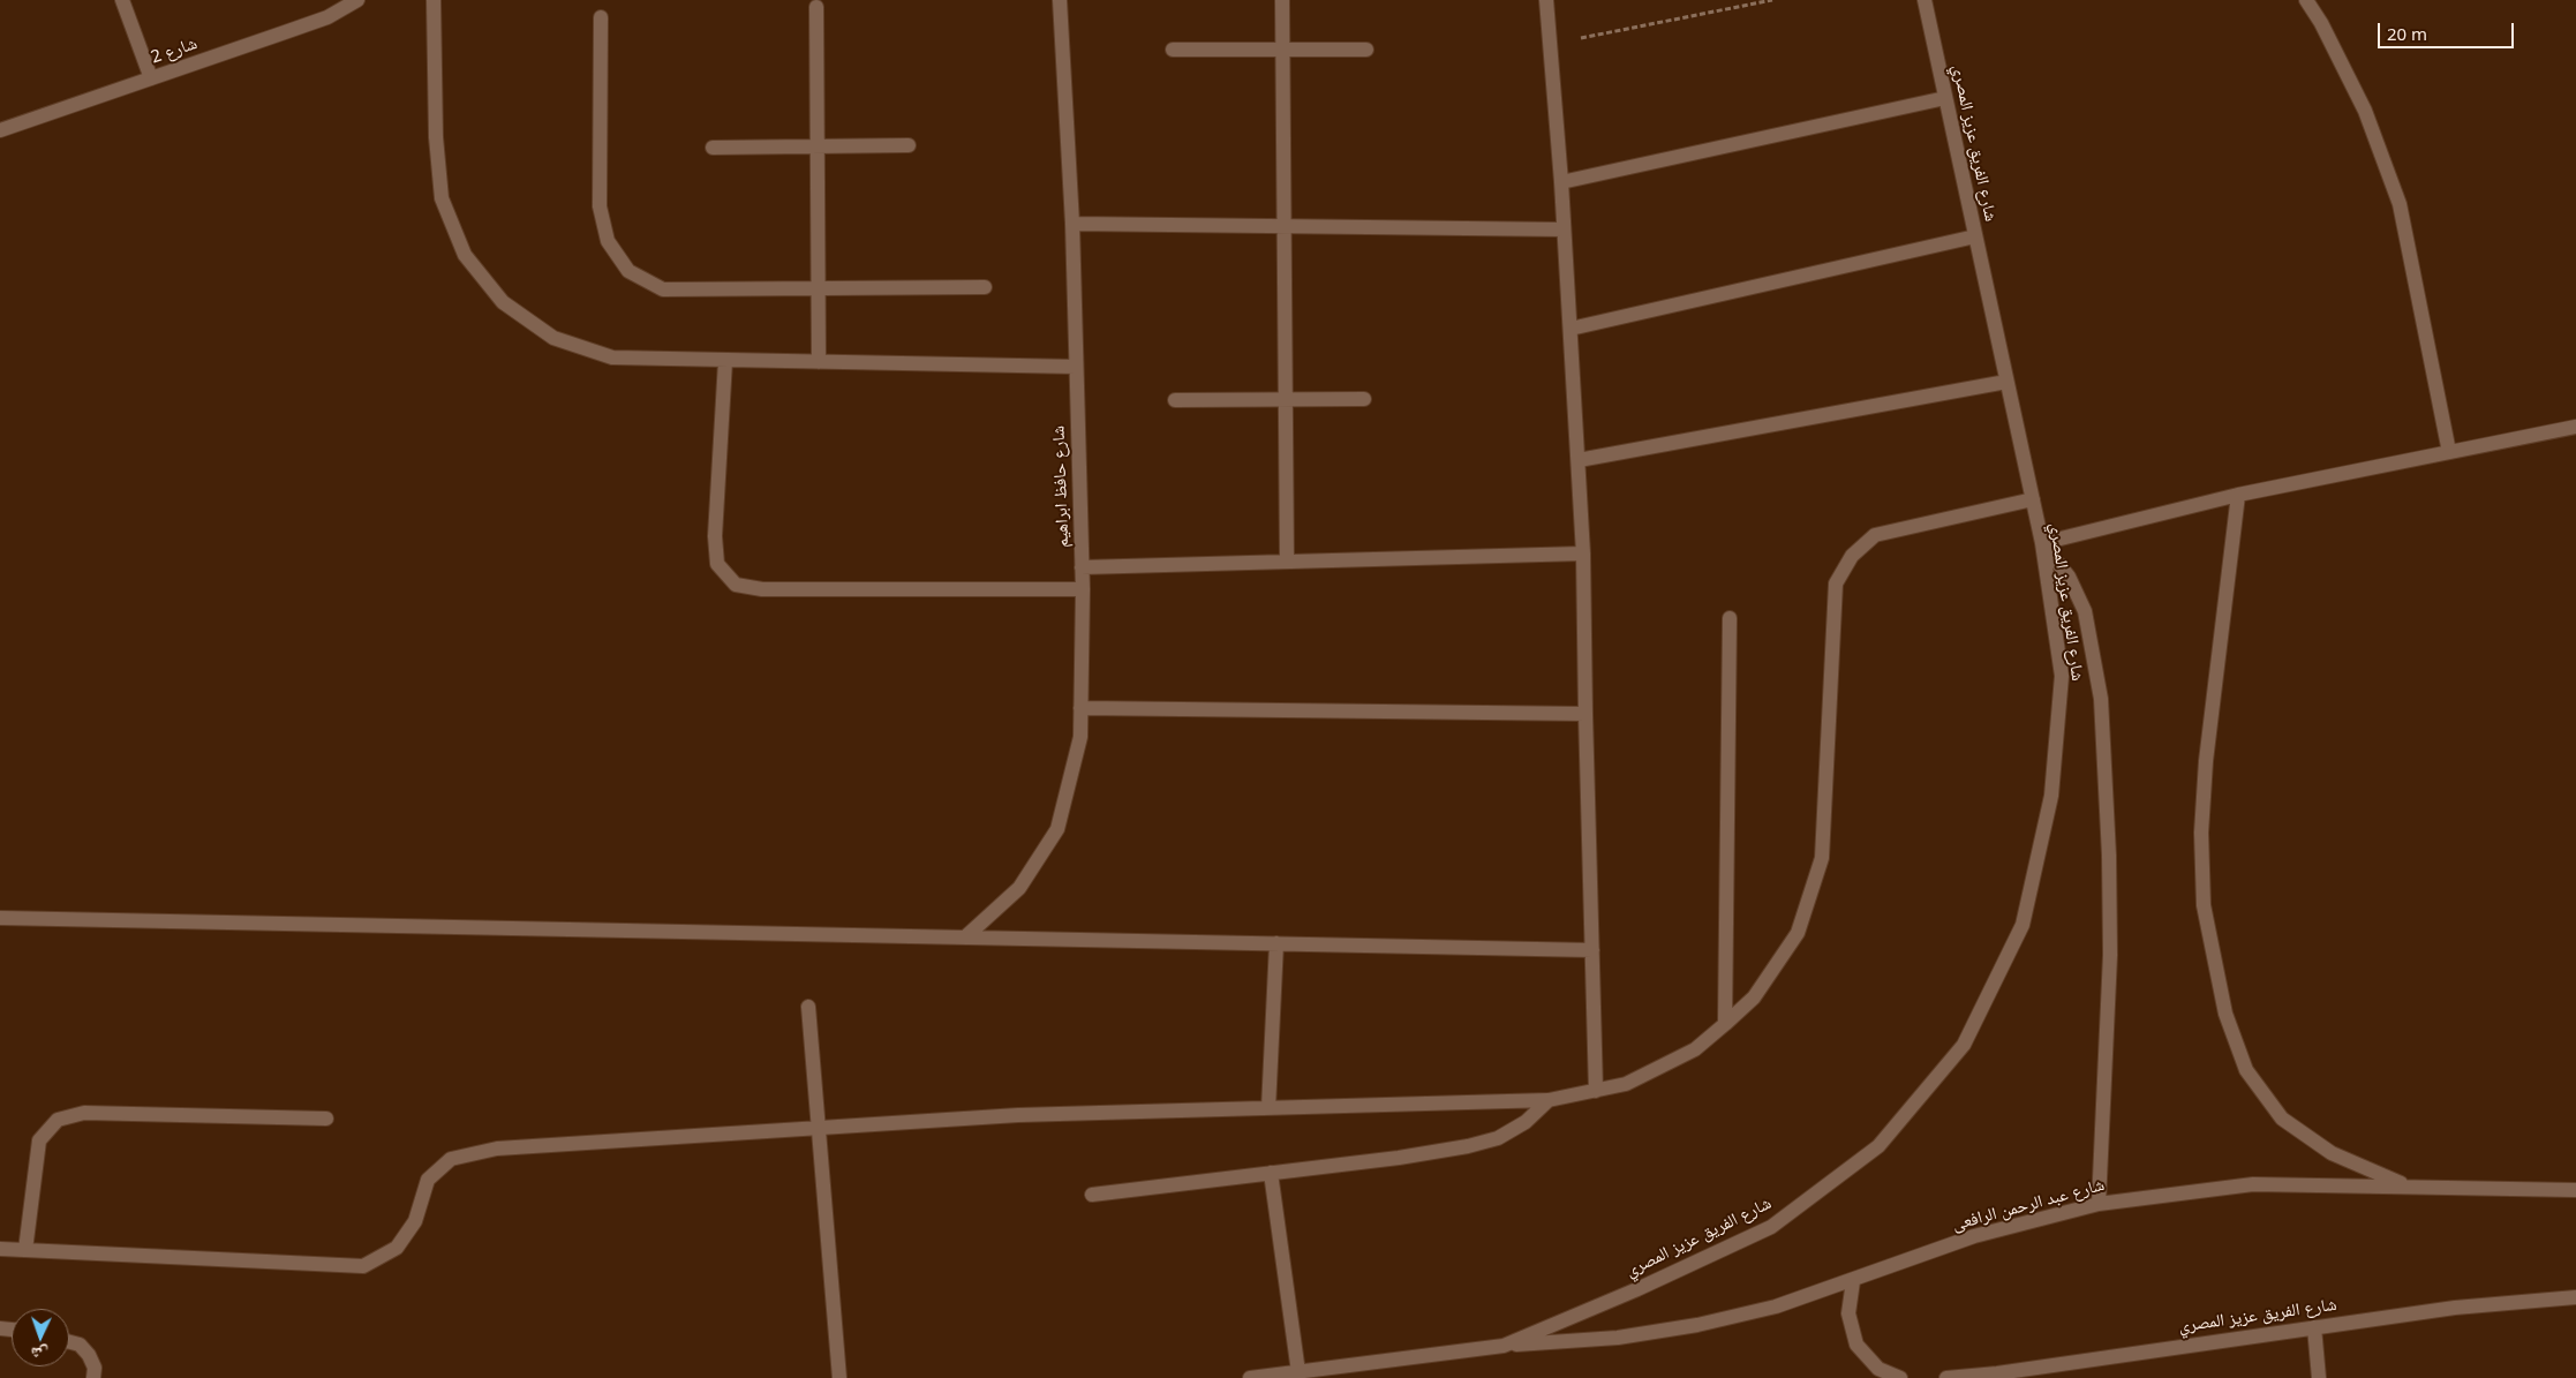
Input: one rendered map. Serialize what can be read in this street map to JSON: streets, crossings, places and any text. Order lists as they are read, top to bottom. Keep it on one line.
{"streets":{"street":["شارع 2","شارع الفريق عزيز المصري","شارع حافظ ابراهيم","شارع عبد الرحمن الرافعى"]},"crossings":[["شارع الفريق عزيز المصري","شارع عبد الرحمن الرافعى"]],"scale_bar":"20 m","north":"bottom"}
